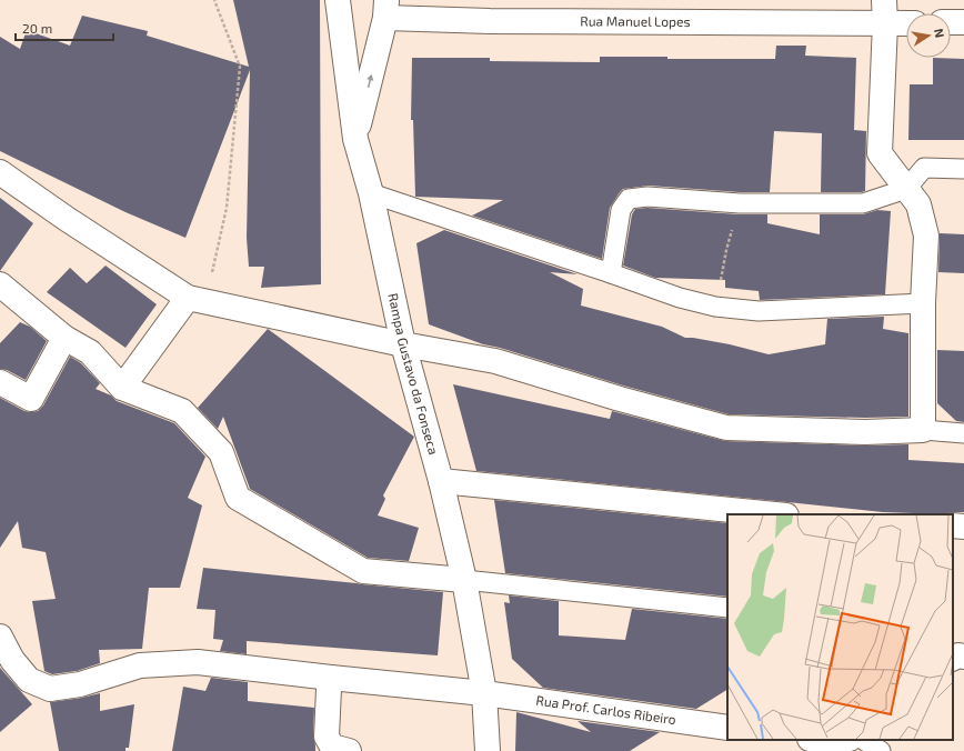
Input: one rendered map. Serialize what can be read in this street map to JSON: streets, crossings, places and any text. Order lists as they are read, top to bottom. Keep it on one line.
{"streets":{"street":["Rua Manuel Lopes","Rampa Gustavo da Fonseca","Rua Prof. Carlos Ribeiro"]},"crossings":[["Rua Manuel Lopes","Rampa Gustavo da Fonseca"],["Rampa Gustavo da Fonseca","Rua Prof. Carlos Ribeiro"]],"scale_bar":"20 m","north":"right"}
